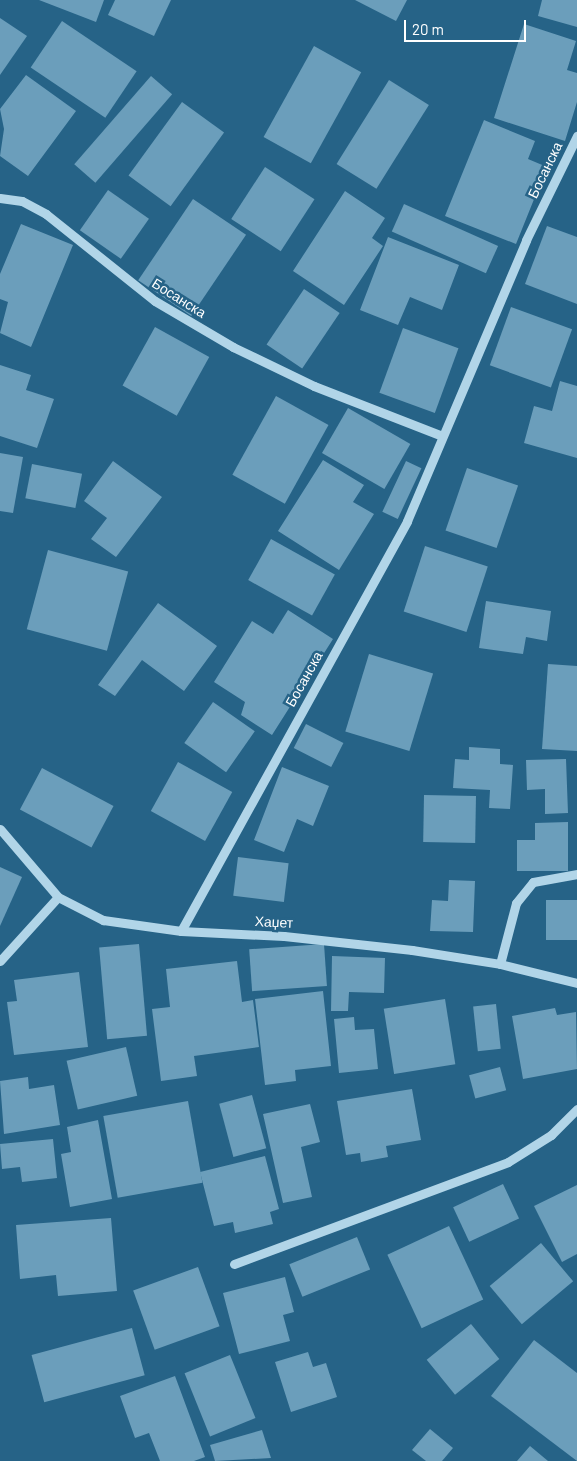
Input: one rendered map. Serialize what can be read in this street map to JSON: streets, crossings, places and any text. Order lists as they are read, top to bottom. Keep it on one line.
{"streets":{"street":["Босанска","Хаџет"]},"crossings":[["Босанска","Хаџет"]],"scale_bar":"20 m"}
